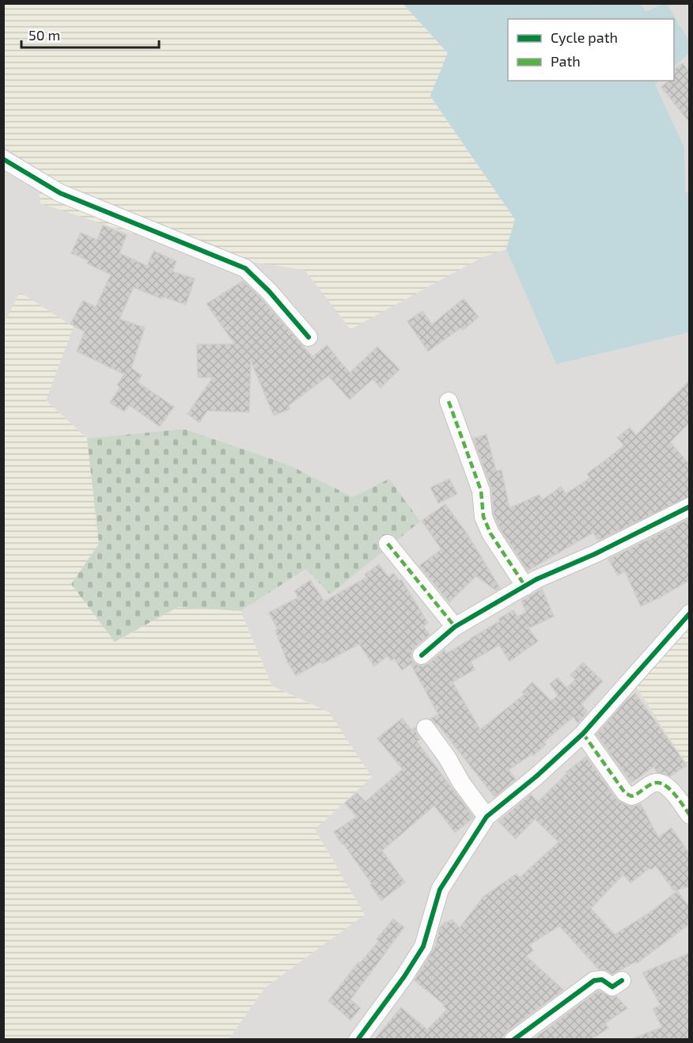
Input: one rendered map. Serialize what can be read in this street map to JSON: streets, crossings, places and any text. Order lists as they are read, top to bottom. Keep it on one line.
{"legend":["Cycle path","Path"],"scale_bar":"50 m"}
